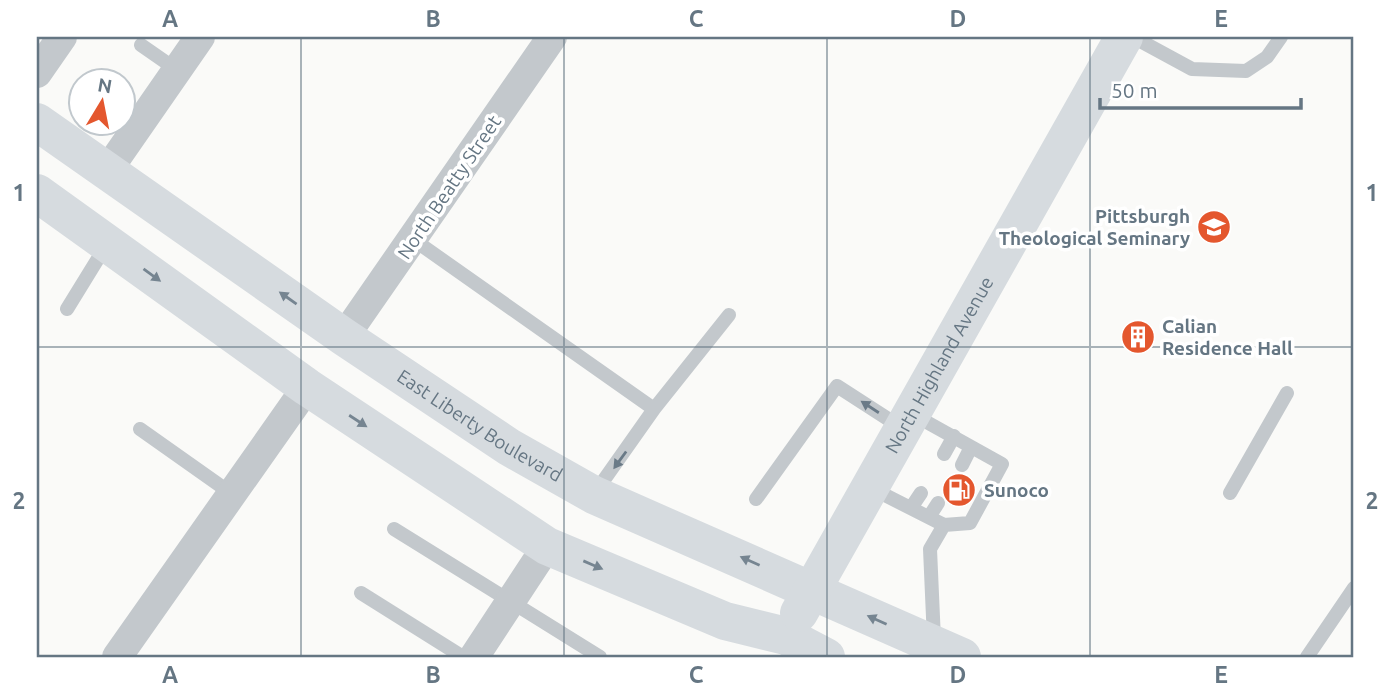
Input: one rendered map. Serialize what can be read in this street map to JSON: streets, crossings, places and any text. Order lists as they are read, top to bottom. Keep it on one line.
{"streets":{"main road":["North Highland Avenue","East Liberty Boulevard"],"street":["North Beatty Street"]},"crossings":[["North Beatty Street","East Liberty Boulevard"],["North Highland Avenue","East Liberty Boulevard"]],"places":{"school or university":["Pittsburgh Theological Seminary"],"building":["Calian Residence Hall"],"fuel station":["Sunoco"]},"scale_bar":"50 m","north":"top","grid":{"columns":["A","B","C","D","E"],"rows":["1","2"]}}
